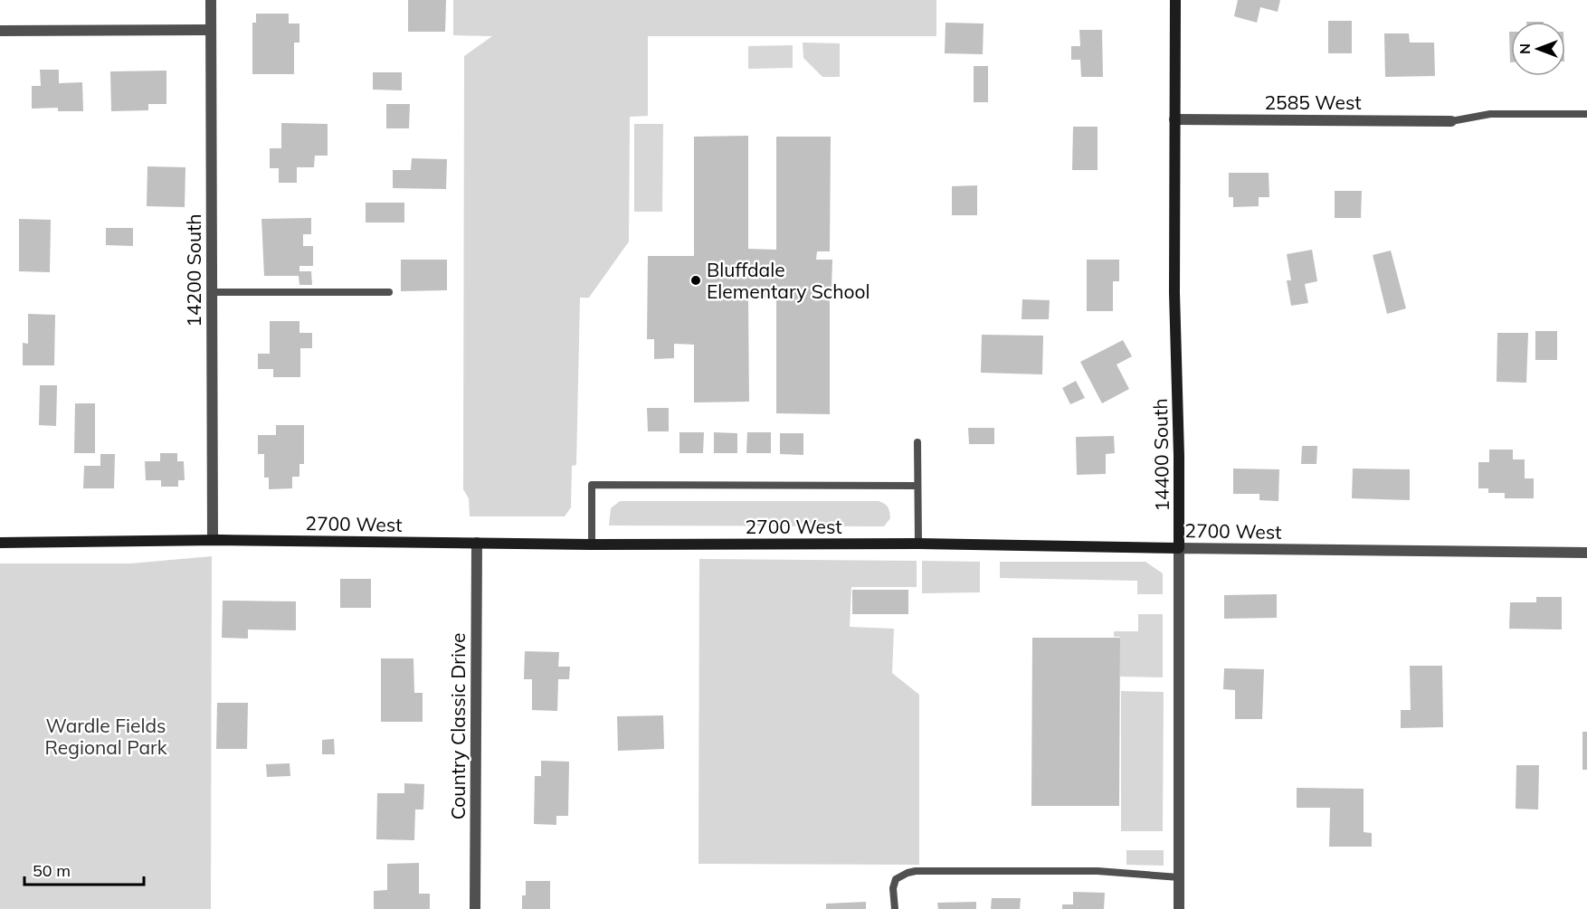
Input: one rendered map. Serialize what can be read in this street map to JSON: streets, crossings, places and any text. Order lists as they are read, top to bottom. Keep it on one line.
{"streets":{"main road":["14400 South","2700 West"],"street":["2585 West","14200 South","Country Classic Drive"]},"crossings":[["2585 West","14400 South"],["14200 South","2700 West"],["14400 South","2700 West"],["2700 West","Country Classic Drive"]],"parks":["Wardle Fields Regional Park"],"places":["Bluffdale Elementary School"],"scale_bar":"50 m","north":"left"}
